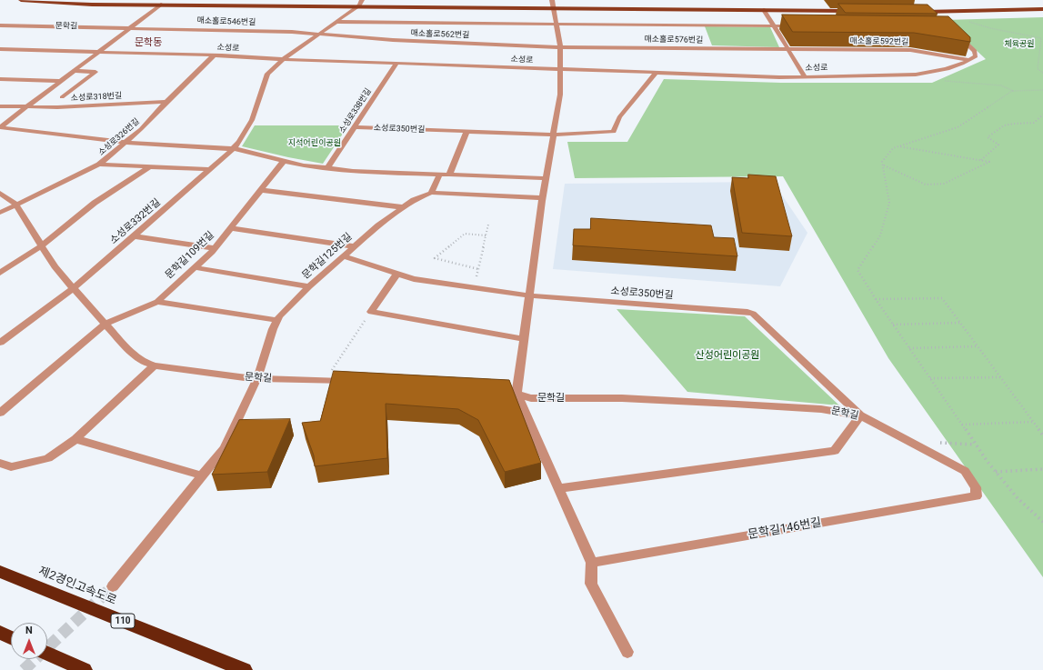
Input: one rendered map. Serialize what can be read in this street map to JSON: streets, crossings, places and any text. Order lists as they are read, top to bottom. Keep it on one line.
{"streets":{"highway":["제2경인고속도로","110"],"street":["매소홀로546번길","문학길","매소홀로562번길","매소홀로576번길","매소홀로592번길","소성로","소성로318번길","소성로338번길","소성로350번길","소성로326번길","소성로332번길","문학길109번길","문학길125번길","문학길146번길"]},"crossings":[["매소홀로546번길","문학길"],["매소홀로546번길","매소홀로562번길"],["문학길","소성로350번길"],["문학길","소성로326번길"],["문학길","소성로332번길"],["문학길","문학길109번길"],["문학길","문학길125번길"],["문학길","문학길146번길"],["매소홀로562번길","매소홀로576번길"],["매소홀로576번길","매소홀로592번길"],["매소홀로592번길","소성로"],["소성로","소성로338번길"],["소성로","소성로350번길"],["소성로","소성로326번길"],["소성로","소성로332번길"],["소성로318번길","소성로326번길"],["소성로338번길","소성로350번길"],["소성로350번길","문학길125번길"]],"districts":["문학동"],"parks":["체육공원","지석어린이공원","산성어린이공원"],"north":"top"}
